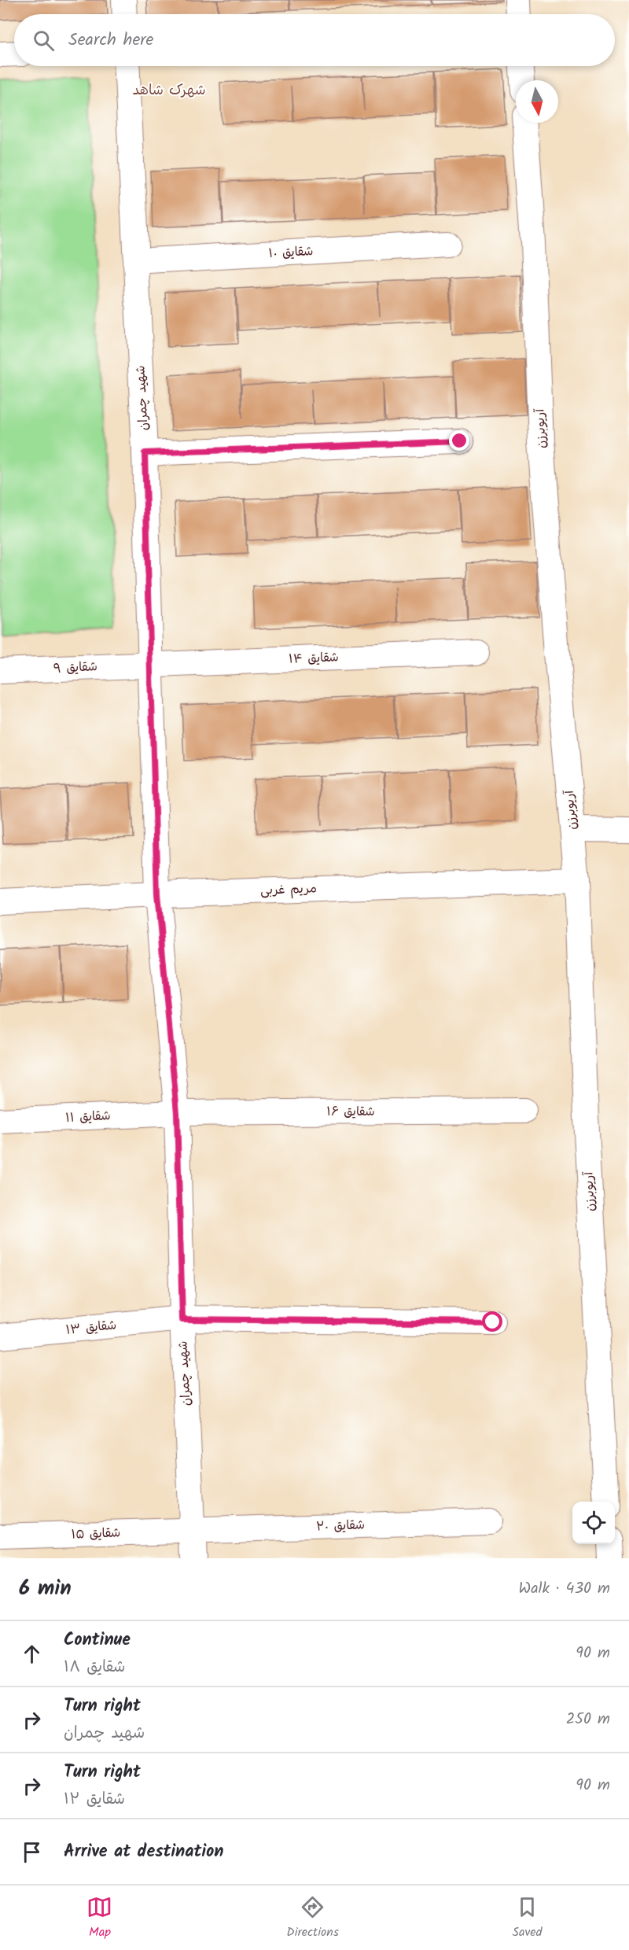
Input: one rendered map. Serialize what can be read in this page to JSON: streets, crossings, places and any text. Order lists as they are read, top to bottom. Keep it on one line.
{"streets":{"street":["شقایق ۱۰","شهید چمران","آریوبرزن","شقایق ۱۴","شقایق ۹","مریم غربی","شقایق ۱۶","شقایق ۱۱","شقایق ۱۳","شقایق ۲۰","شقایق ۱۵"]},"crossings":[["شقایق ۱۰","شهید چمران"],["شهید چمران","شقایق ۱۴"],["شهید چمران","شقایق ۹"],["شهید چمران","مریم غربی"],["شهید چمران","شقایق ۱۶"],["شهید چمران","شقایق ۱۱"],["شهید چمران","شقایق ۱۳"],["شهید چمران","شقایق ۲۰"],["شهید چمران","شقایق ۱۵"],["آریوبرزن","مریم غربی"],["شقایق ۱۴","شقایق ۹"],["شقایق ۱۶","شقایق ۱۱"],["شقایق ۲۰","شقایق ۱۵"]],"districts":["شهرک شاهد"],"north":"bottom","page":{"search":"Search here","heading":["6 min","Walk · 430 m"],"list":[["Continue","شقایق ۱۸","90 m"],["Turn right","شهید چمران","250 m"],["Turn right","شقایق ۱۲","90 m"],"Arrive at destination"],"nav":["Map","Directions","Saved"]}}
